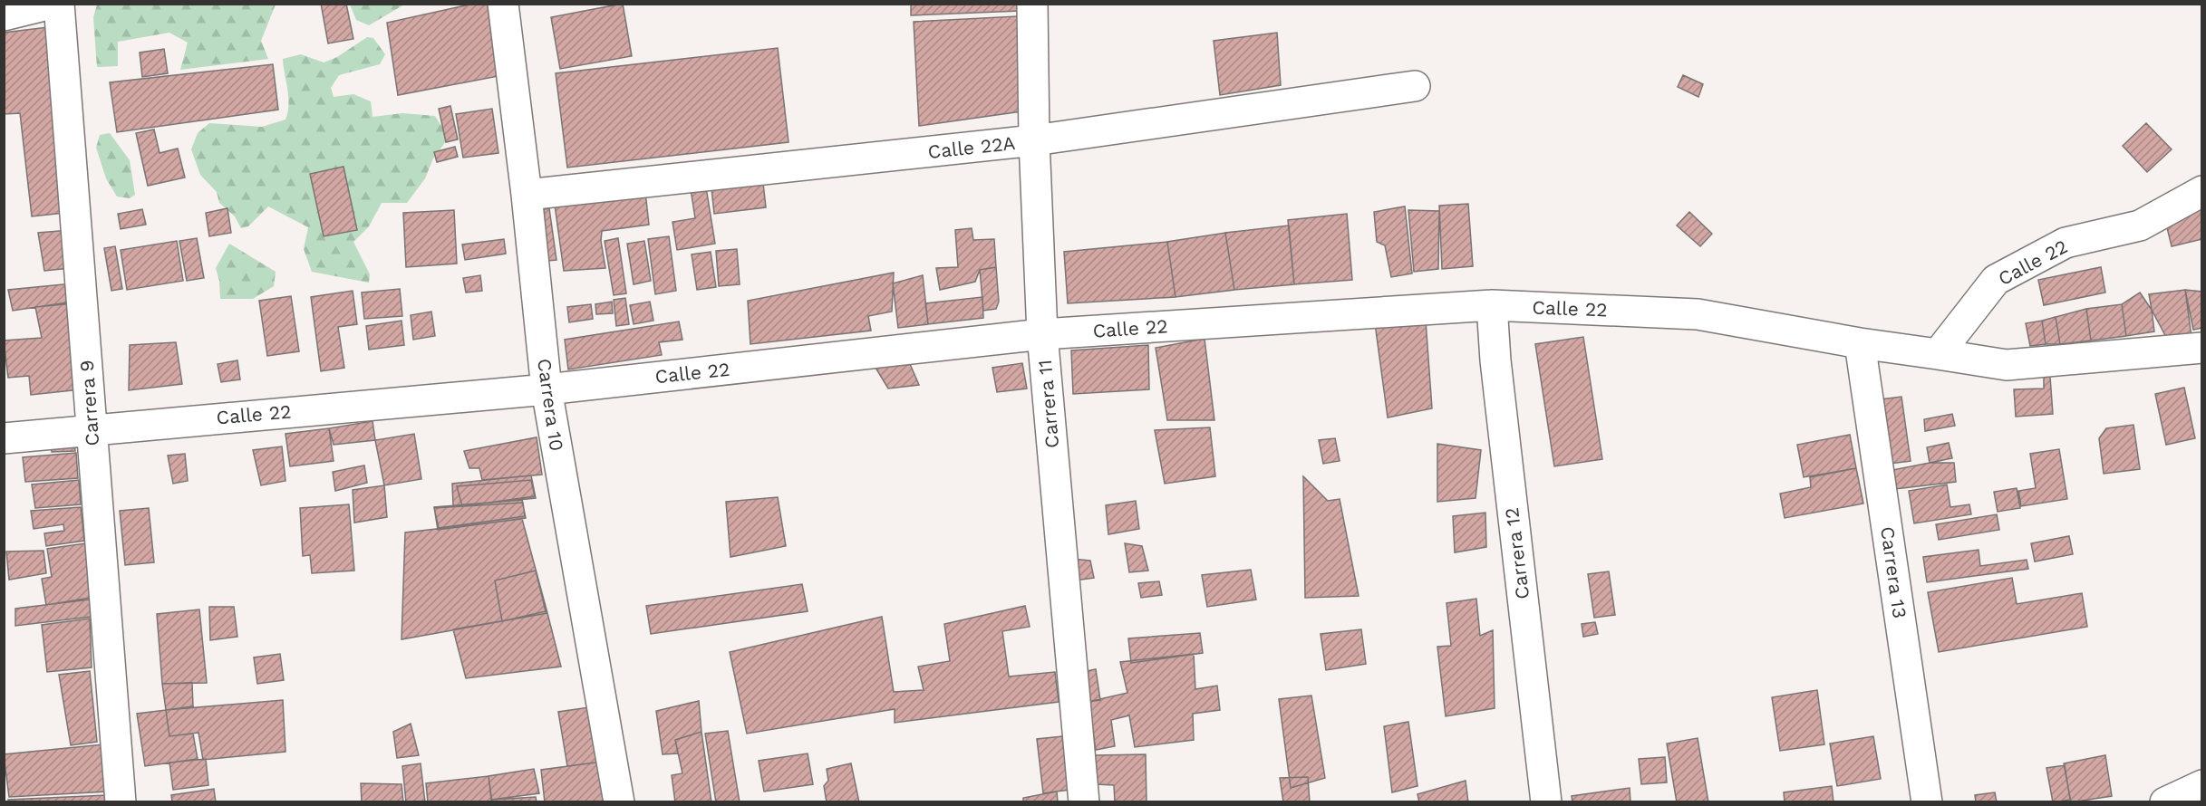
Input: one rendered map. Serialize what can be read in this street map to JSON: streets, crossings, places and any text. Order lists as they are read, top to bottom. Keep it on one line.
{"streets":{"street":["Calle 22A","Calle 22","Carrera 9","Carrera 11","Carrera 10","Carrera 12","Carrera 13"]},"crossings":[["Calle 22A","Carrera 11"],["Calle 22A","Carrera 10"],["Calle 22","Carrera 9"],["Calle 22","Carrera 11"],["Calle 22","Carrera 10"],["Calle 22","Carrera 12"],["Calle 22","Carrera 13"]]}
